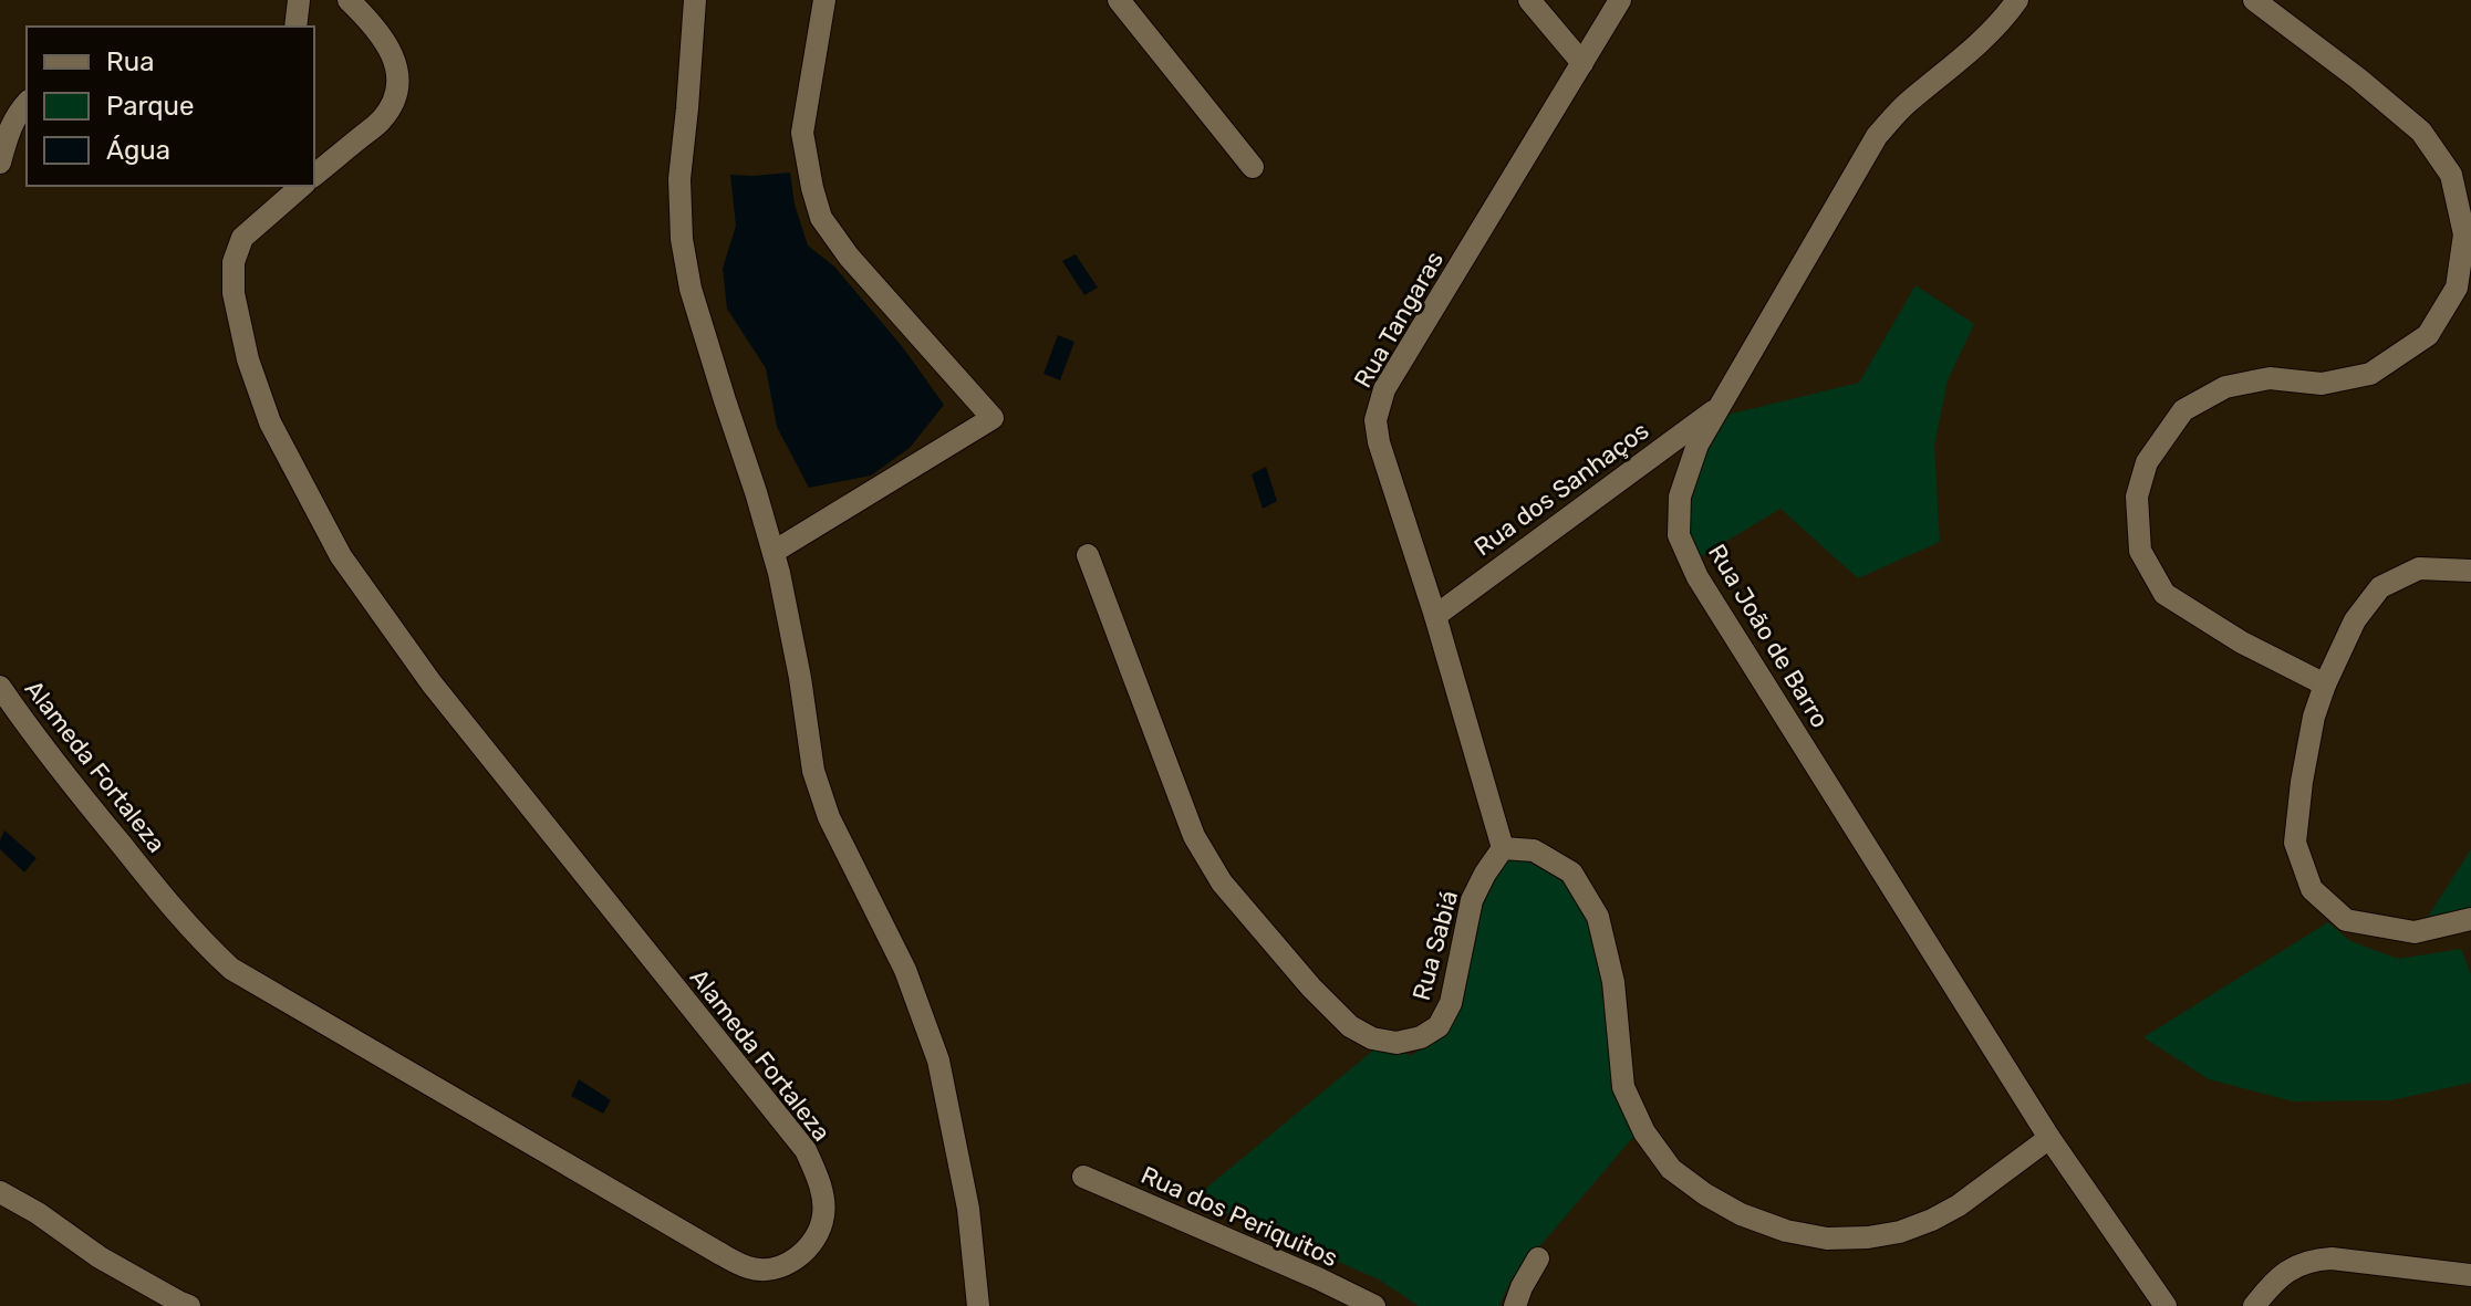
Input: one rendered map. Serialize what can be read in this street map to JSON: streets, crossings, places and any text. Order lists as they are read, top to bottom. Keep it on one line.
{"streets":{"street":["Rua Tangaras","Rua dos Sanhaços","Rua João de Barro","Alameda Fortaleza","Rua Sabiá","Rua dos Periquitos"]},"crossings":[["Rua Tangaras","Rua dos Sanhaços"],["Rua Tangaras","Rua Sabiá"],["Rua dos Sanhaços","Rua João de Barro"]],"legend":["Rua","Parque","Água"]}
